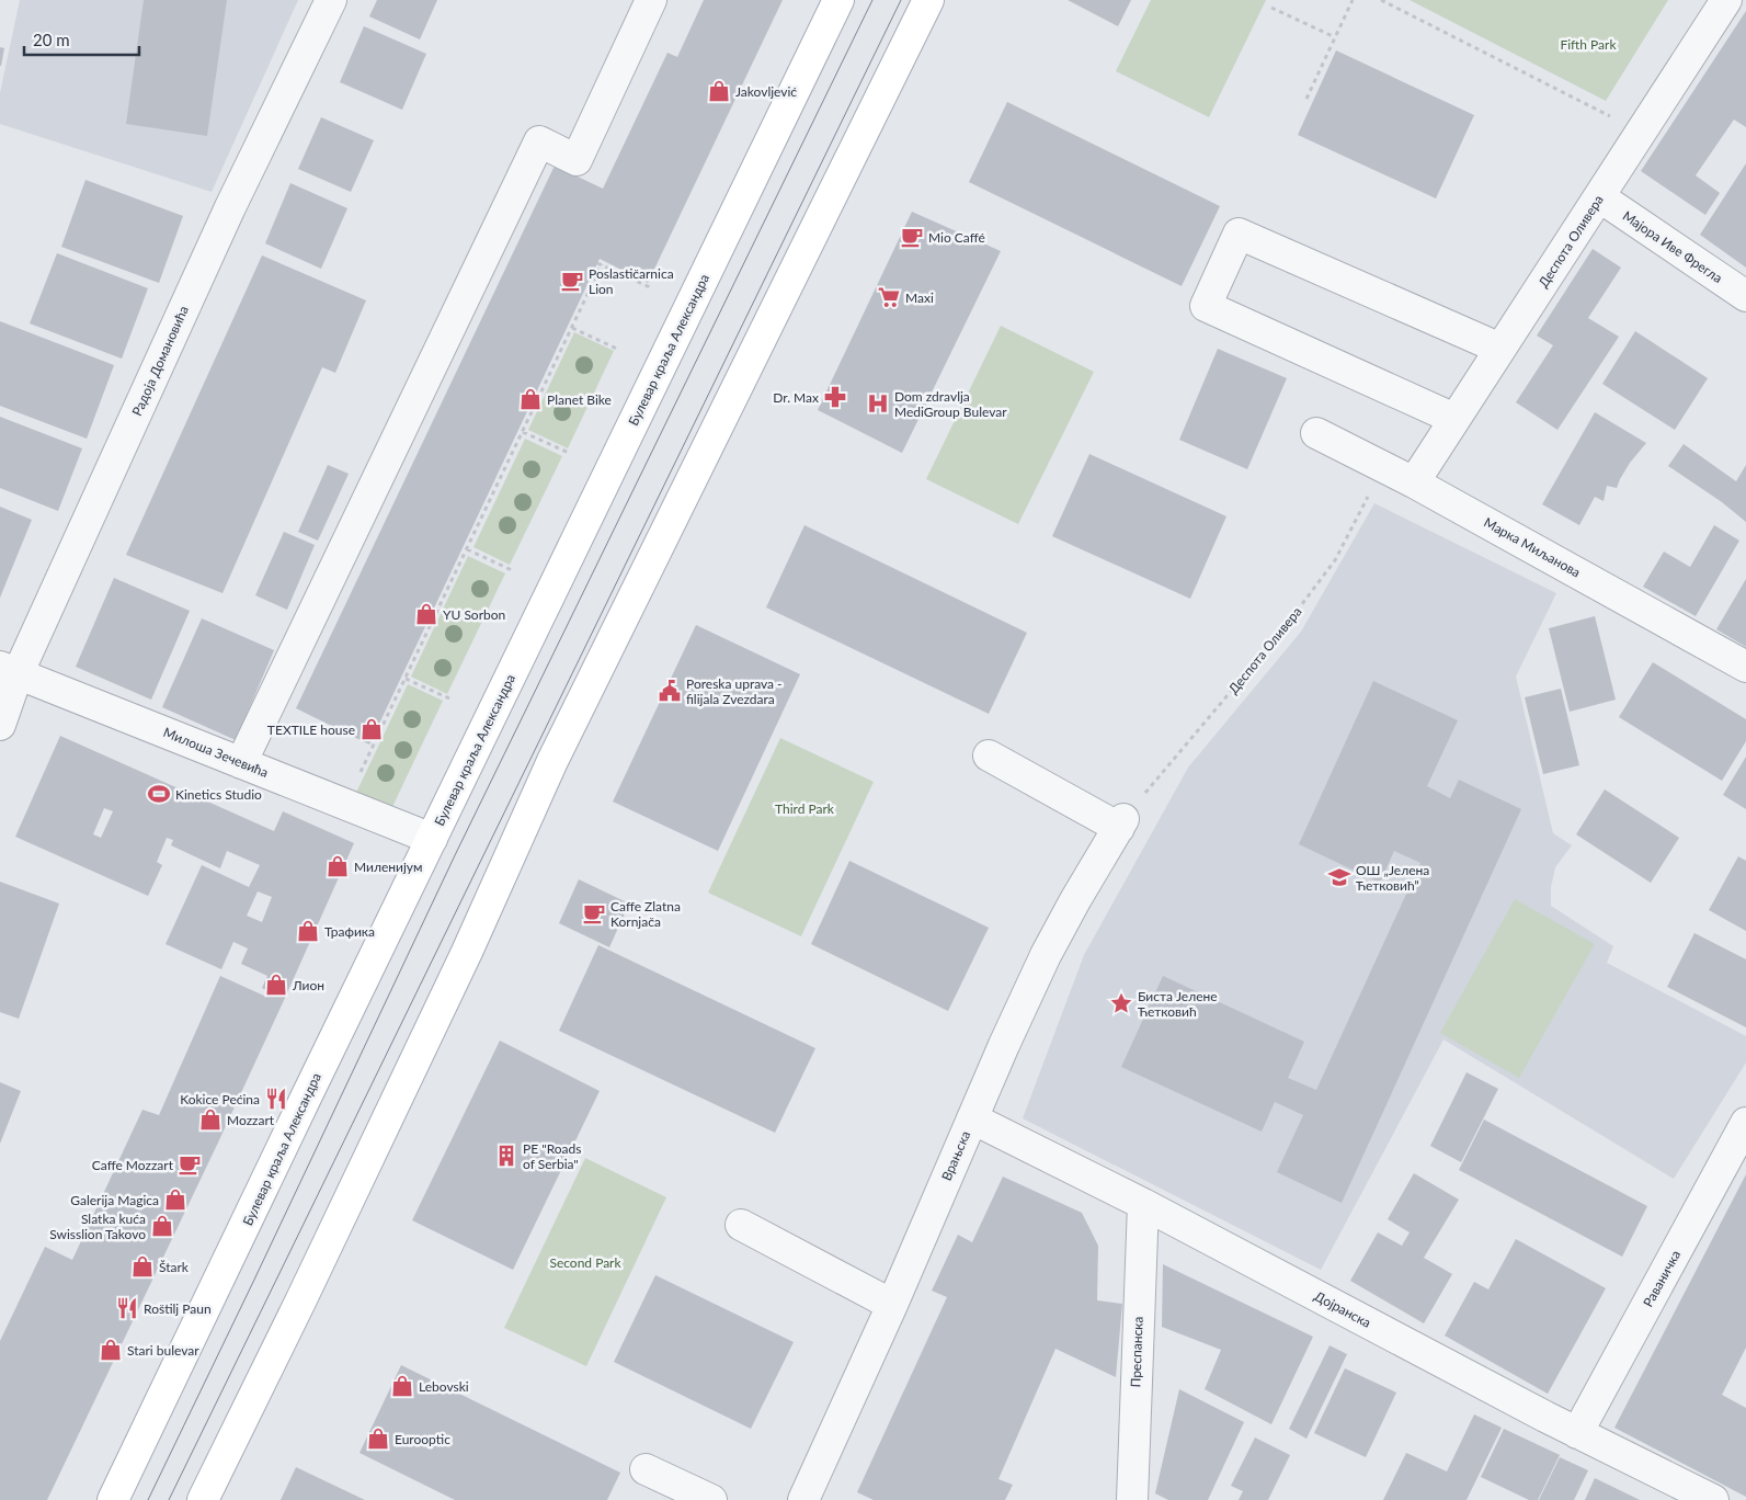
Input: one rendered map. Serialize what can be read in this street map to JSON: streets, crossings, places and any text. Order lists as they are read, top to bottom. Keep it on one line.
{"streets":{"main road":["Булевар краља Александра"],"street":["Деспота Оливера","Мајора Иве Фрегла","Радоја Домановића","Марка Миљанова","Милоша Зечевића","Врањска","Раваничка","Дојранска","Преспанска"]},"crossings":[["Деспота Оливера","Мајора Иве Фрегла"],["Деспота Оливера","Марка Миљанова"],["Деспота Оливера","Врањска"],["Булевар краља Александра","Милоша Зечевића"],["Радоја Домановића","Милоша Зечевића"],["Врањска","Дојранска"],["Раваничка","Дојранска"],["Дојранска","Преспанска"]],"parks":["Fifth Park","Third Park","Second Park"],"places":{"shop":["Jakovljević","Planet Bike","YU Sorbon","TEXTILE house","Миленијум","Трафика","Лион","Mozzart","Galerija Magica","Slatka kuća Swisslion Takovo","Štark","Stari bulevar","Lebovski","Eurooptic"],"cafe":["Mio Caffé","Poslastičarnica Lion","Caffe Zlatna Kornjača","Caffe Mozzart"],"supermarket":["Maxi"],"pharmacy":["Dr. Max"],"hospital":["Dom zdravlja MediGroup Bulevar"],"public building":["Poreska uprava - filijala Zvezdara"],"sports":["Kinetics Studio"],"school or university":["ОШ „Јелена Ћетковић”"],"place":["Биста Јелене Ћетковић"],"restaurant":["Kokice Pećina","Roštilj Paun"],"building":["PE \"Roads of Serbia\""]},"scale_bar":"20 m"}
